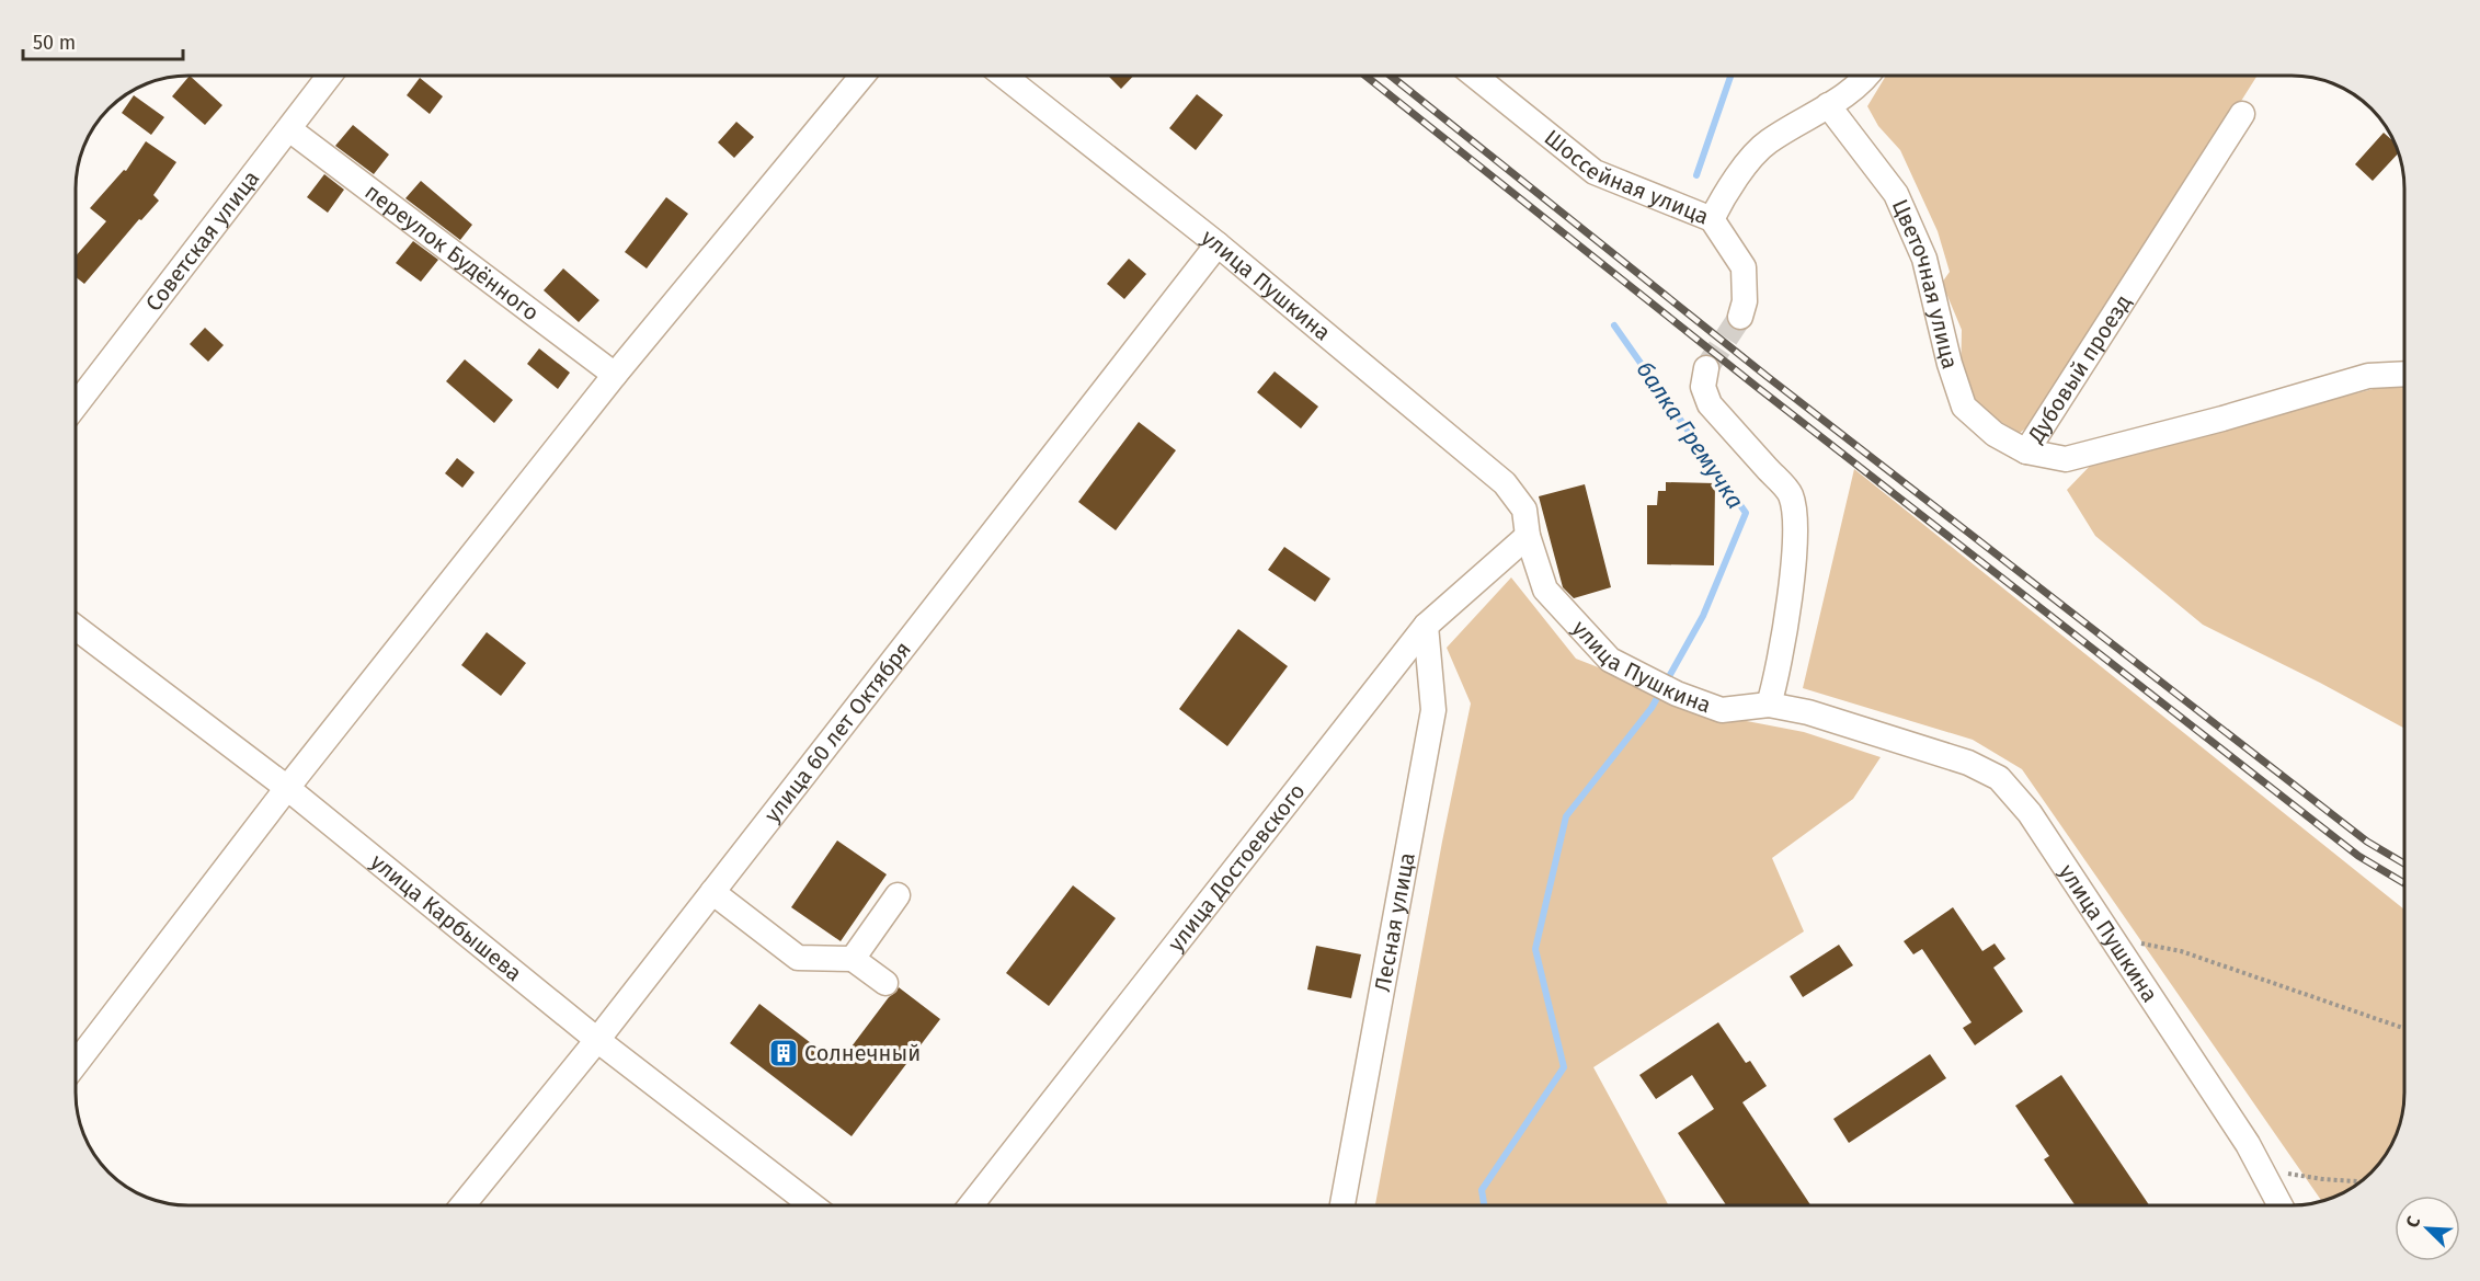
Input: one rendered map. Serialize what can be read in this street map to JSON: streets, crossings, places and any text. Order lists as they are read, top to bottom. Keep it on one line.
{"streets":{"street":["Шоссейная улица","Советская улица","переулок Будённого","улица Пушкина","Цветочная улица","Дубовый проезд","улица 60 лет Октября","улица Достоевского","улица Карбышева","Лесная улица"]},"crossings":[["Советская улица","переулок Будённого"],["улица Пушкина","улица 60 лет Октября"],["улица Пушкина","улица Достоевского"],["Цветочная улица","Дубовый проезд"],["улица 60 лет Октября","улица Карбышева"],["улица Достоевского","Лесная улица"]],"water":["балка Гремучка"],"places":{"building":["Солнечный"]},"scale_bar":"50 m","north":"top left"}
